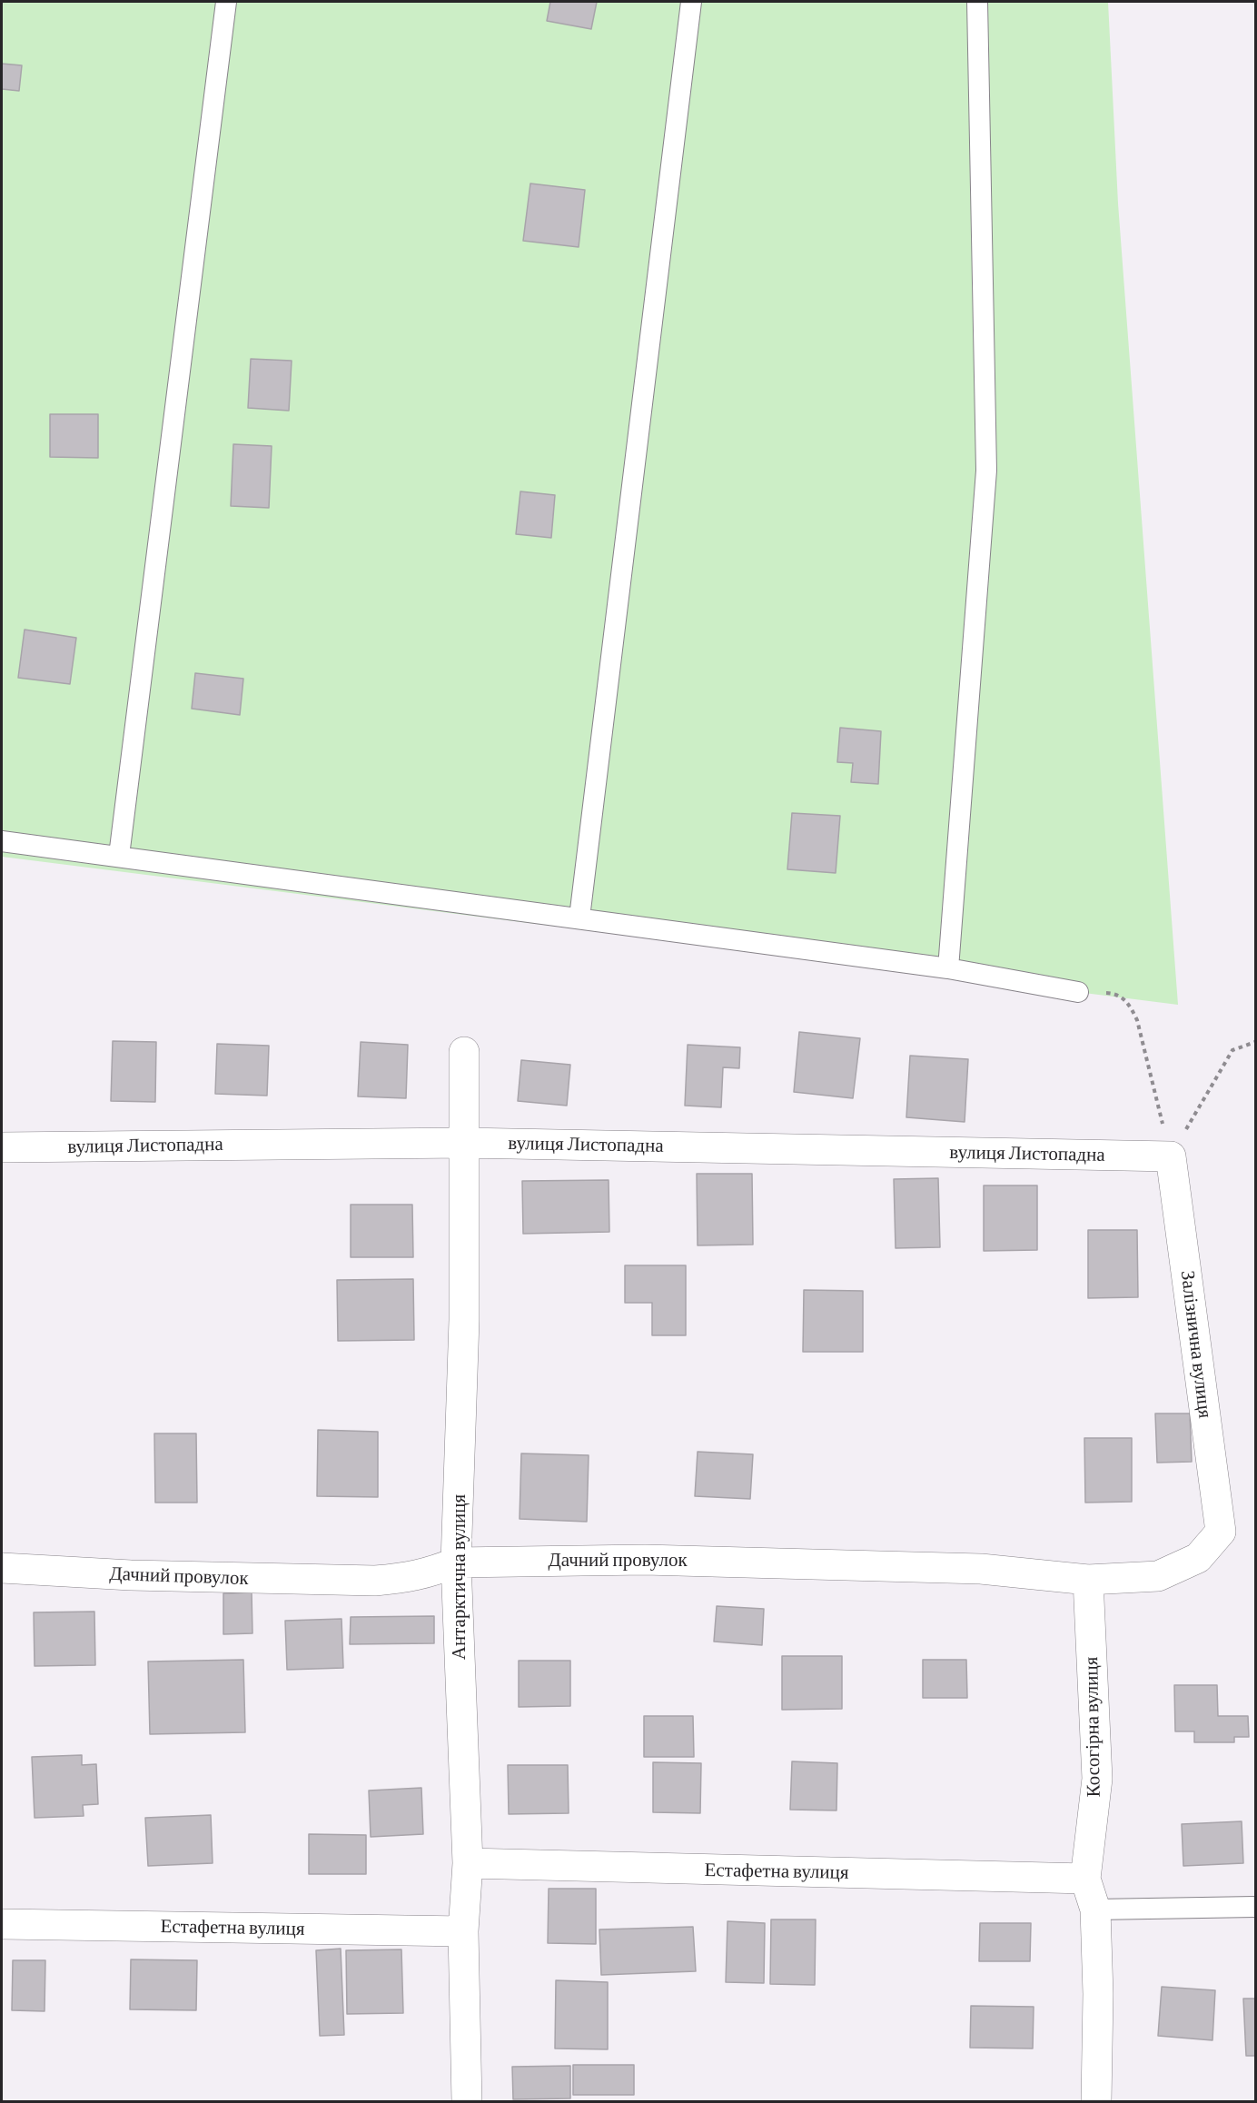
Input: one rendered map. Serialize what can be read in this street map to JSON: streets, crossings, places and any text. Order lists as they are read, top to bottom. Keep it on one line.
{"streets":{"street":["вулиця Листопадна","Залізнична вулиця","Дачний провулок","Антарктична вулиця","Косогірна вулиця","Естафетна вулиця"]},"crossings":[["вулиця Листопадна","Залізнична вулиця"],["вулиця Листопадна","Антарктична вулиця"],["Залізнична вулиця","Дачний провулок"],["Дачний провулок","Антарктична вулиця"],["Дачний провулок","Косогірна вулиця"],["Антарктична вулиця","Естафетна вулиця"],["Косогірна вулиця","Естафетна вулиця"]]}
